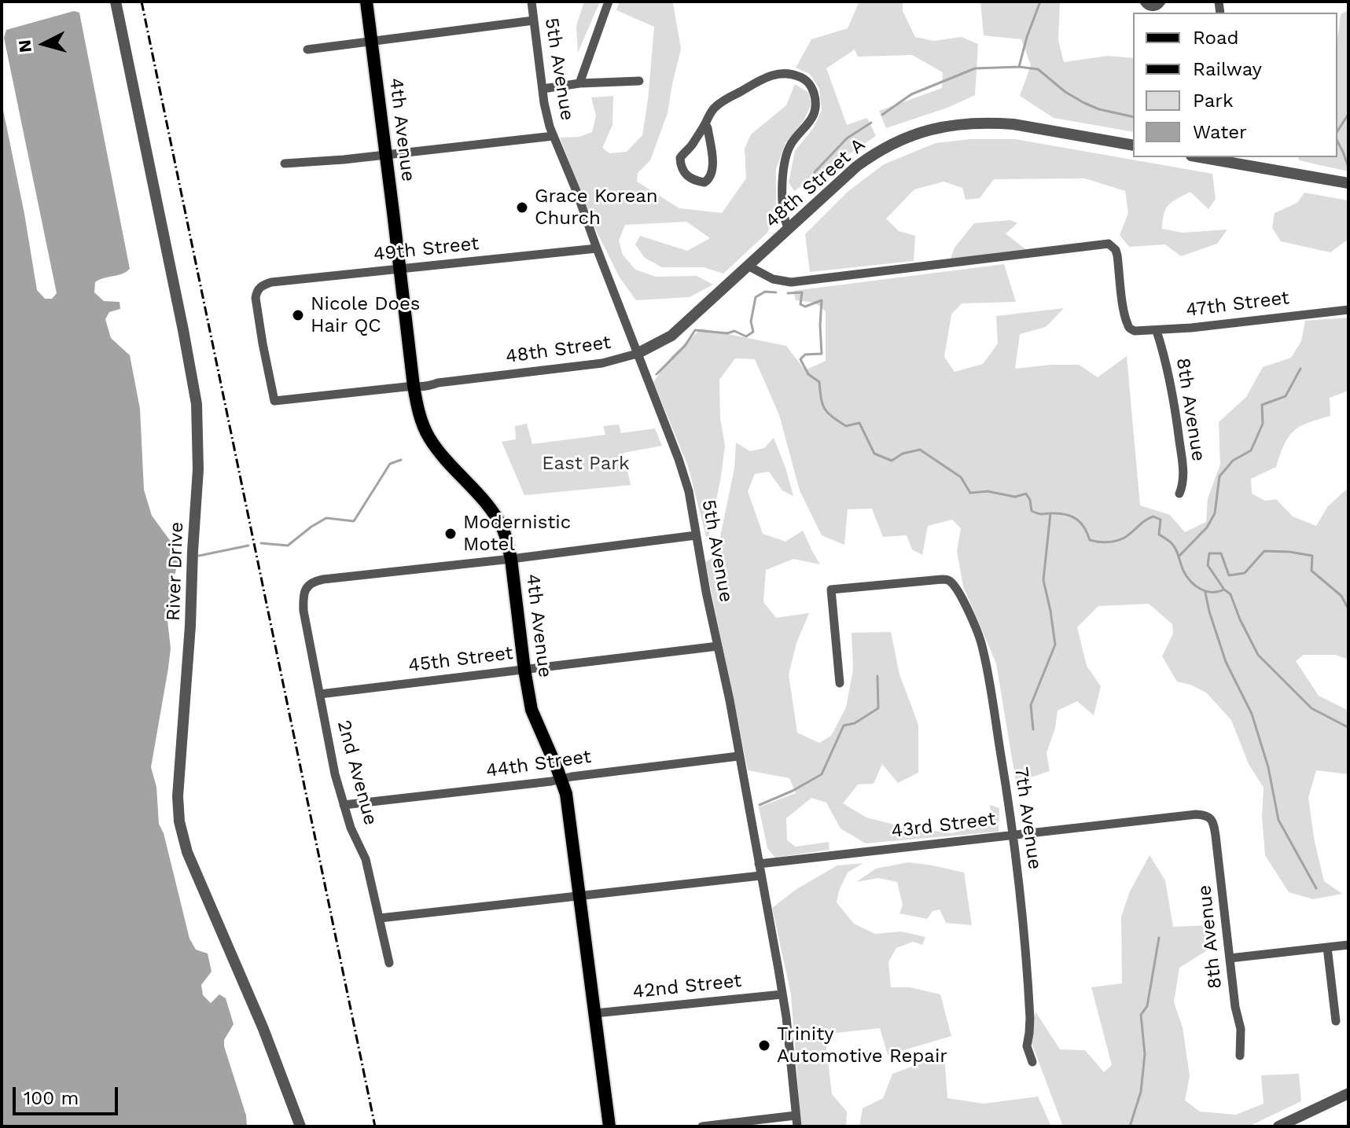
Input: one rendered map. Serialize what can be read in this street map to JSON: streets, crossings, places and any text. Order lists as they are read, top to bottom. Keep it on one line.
{"streets":{"main road":["4th Avenue"],"street":["5th Avenue","48th Street A","49th Street","47th Street","48th Street","8th Avenue","River Drive","45th Street","44th Street","2nd Avenue","7th Avenue","43rd Street","42nd Street"]},"crossings":[["5th Avenue","49th Street"],["5th Avenue","48th Street"],["5th Avenue","45th Street"],["5th Avenue","44th Street"],["5th Avenue","43rd Street"],["5th Avenue","42nd Street"],["4th Avenue","49th Street"],["4th Avenue","48th Street"],["4th Avenue","45th Street"],["4th Avenue","44th Street"],["4th Avenue","2nd Avenue"],["4th Avenue","42nd Street"],["48th Street A","47th Street"],["48th Street A","48th Street"],["49th Street","48th Street"],["47th Street","48th Street"],["47th Street","8th Avenue"],["8th Avenue","43rd Street"],["45th Street","2nd Avenue"],["44th Street","2nd Avenue"],["7th Avenue","43rd Street"]],"parks":["East Park"],"places":["Grace Korean Church","Nicole Does Hair QC","Modernistic Motel","Trinity Automotive Repair"],"legend":["Road","Railway","Park","Water"],"scale_bar":"100 m","north":"left"}
